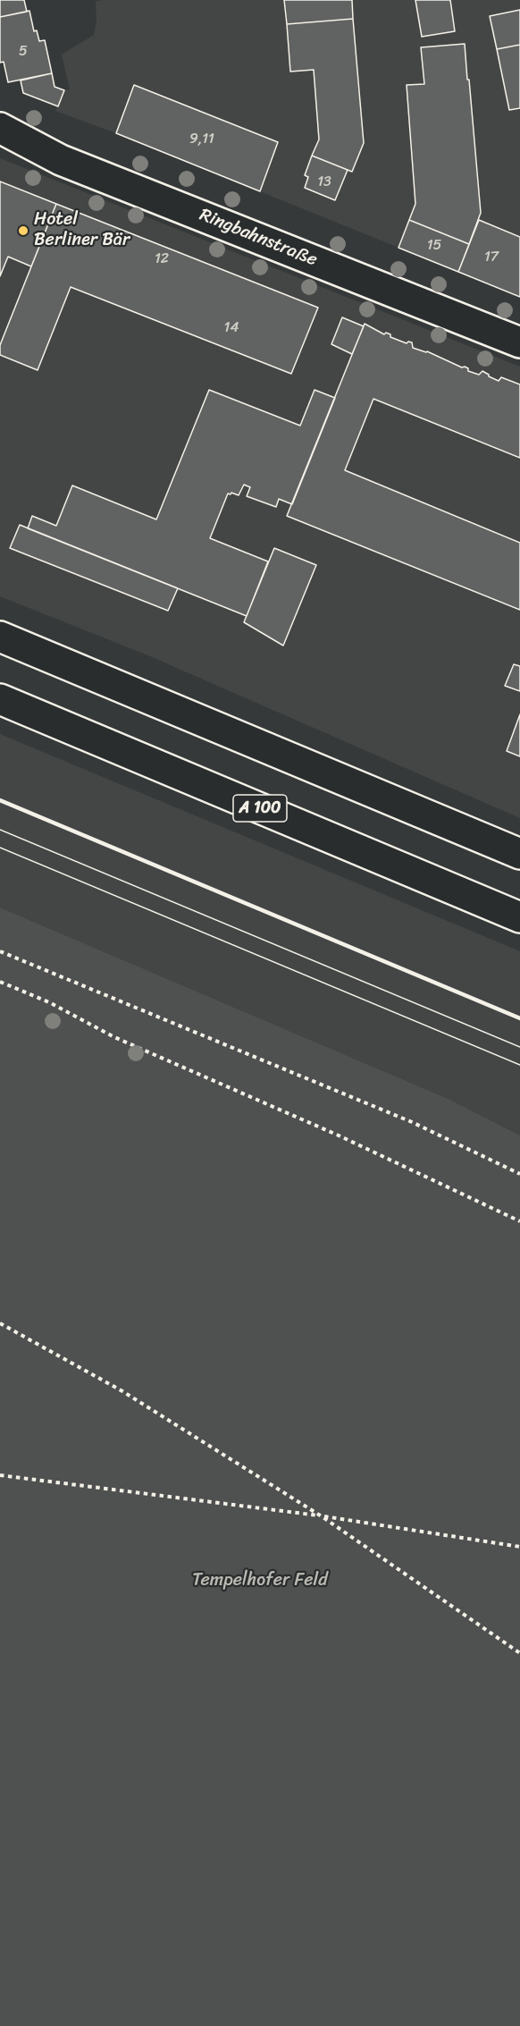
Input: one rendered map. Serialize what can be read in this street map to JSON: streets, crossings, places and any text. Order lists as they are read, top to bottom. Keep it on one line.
{"streets":{"main road":["Ringbahnstraße","A 100"]},"parks":["Tempelhofer Feld"],"places":["Hotel Berliner Bär"],"house_numbers":["5","9,11","13","15","17","12","14"]}
